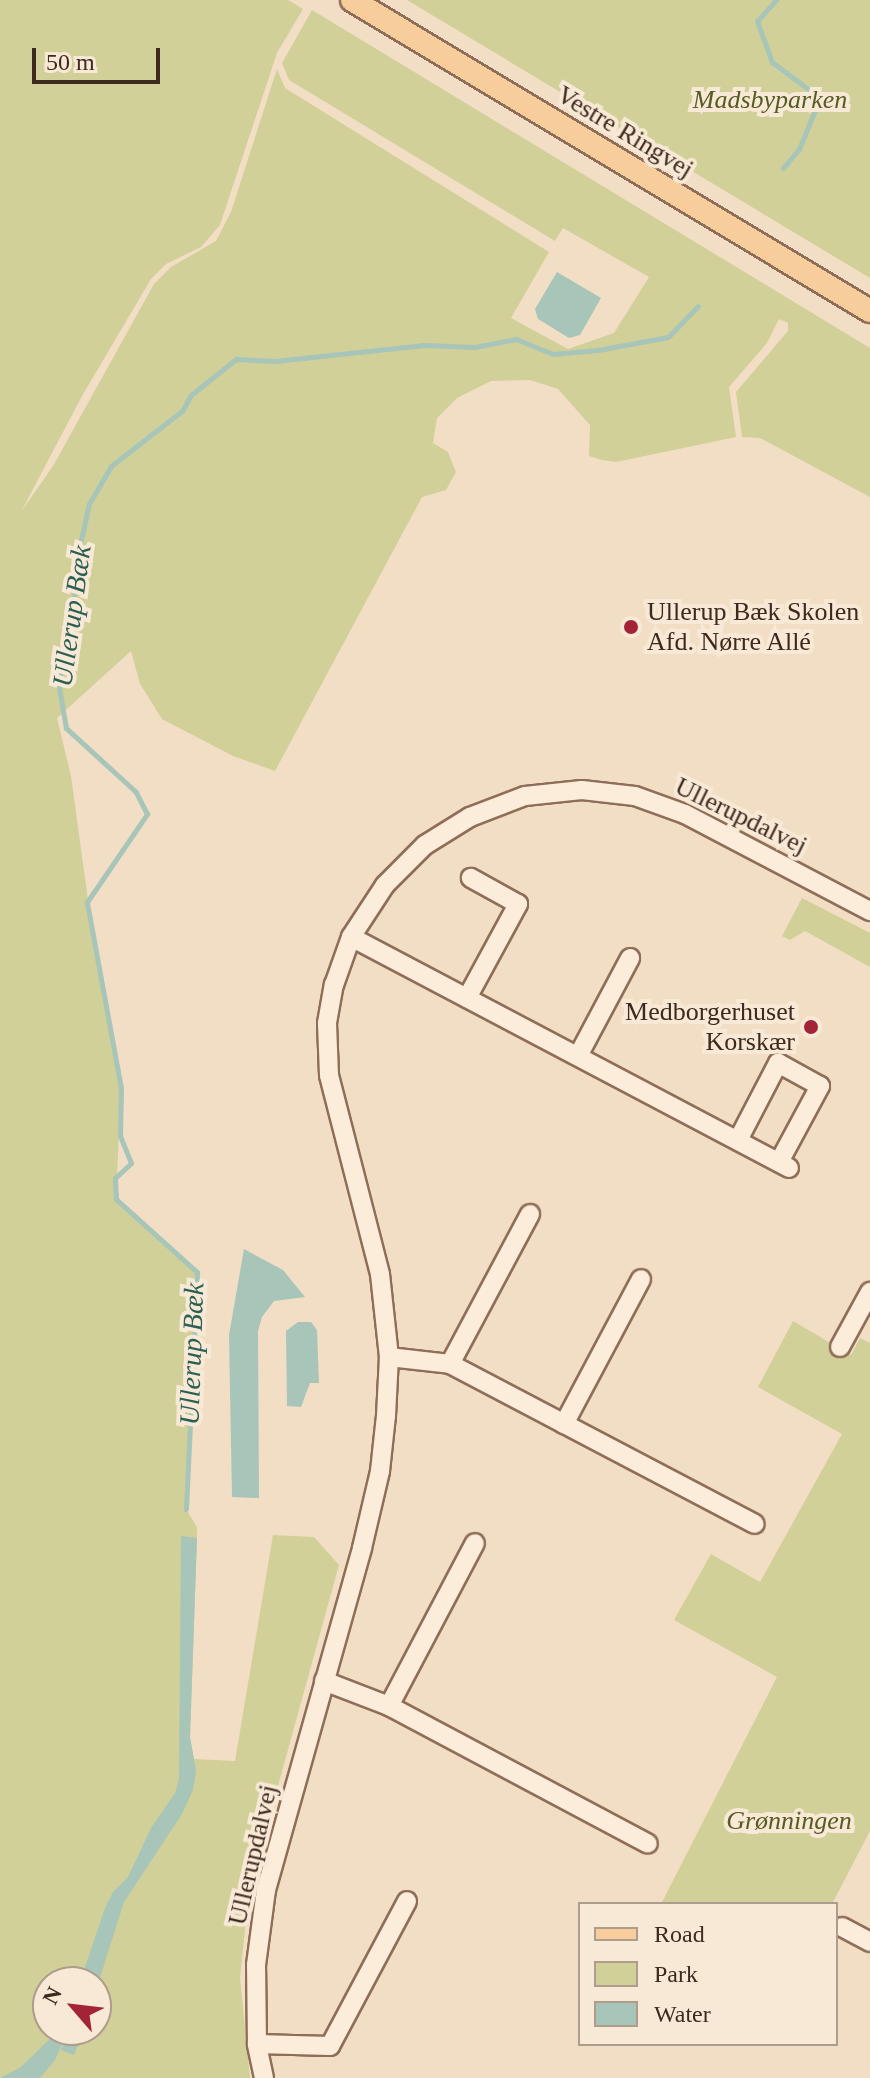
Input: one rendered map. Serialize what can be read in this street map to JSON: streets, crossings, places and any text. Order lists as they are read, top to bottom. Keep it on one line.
{"streets":{"main road":["Vestre Ringvej"],"street":["Ullerupdalvej"]},"water":["Ullerup Bæk"],"parks":["Madsbyparken","Grønningen"],"places":["Ullerup Bæk Skolen Afd. Nørre Allé","Medborgerhuset Korskær"],"legend":["Road","Park","Water"],"scale_bar":"50 m","north":"top left"}
